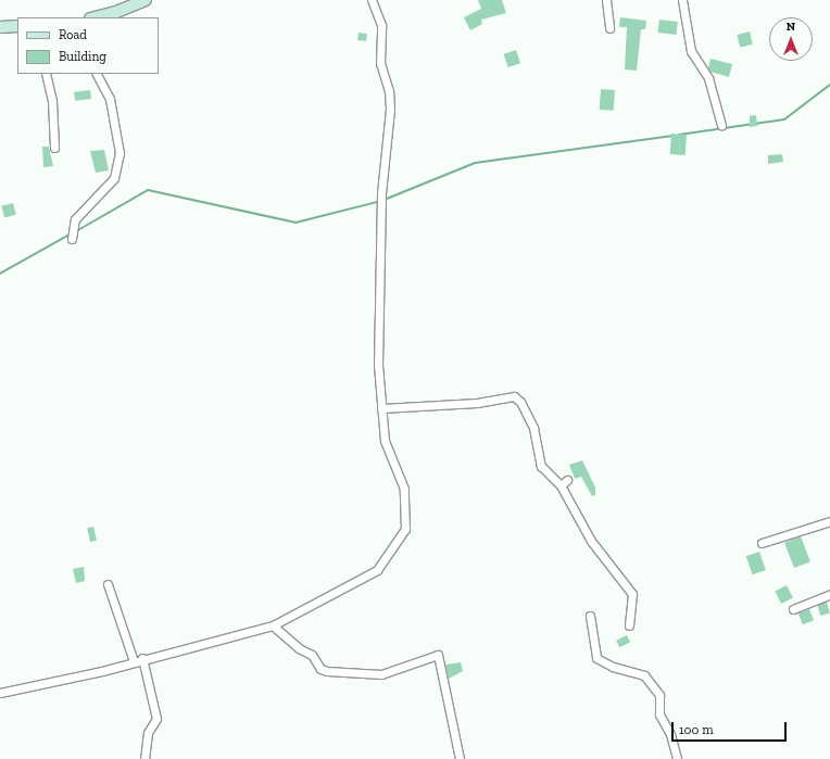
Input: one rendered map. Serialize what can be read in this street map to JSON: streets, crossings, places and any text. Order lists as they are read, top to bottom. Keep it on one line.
{"legend":["Road","Building"],"scale_bar":"100 m","north":"top"}
